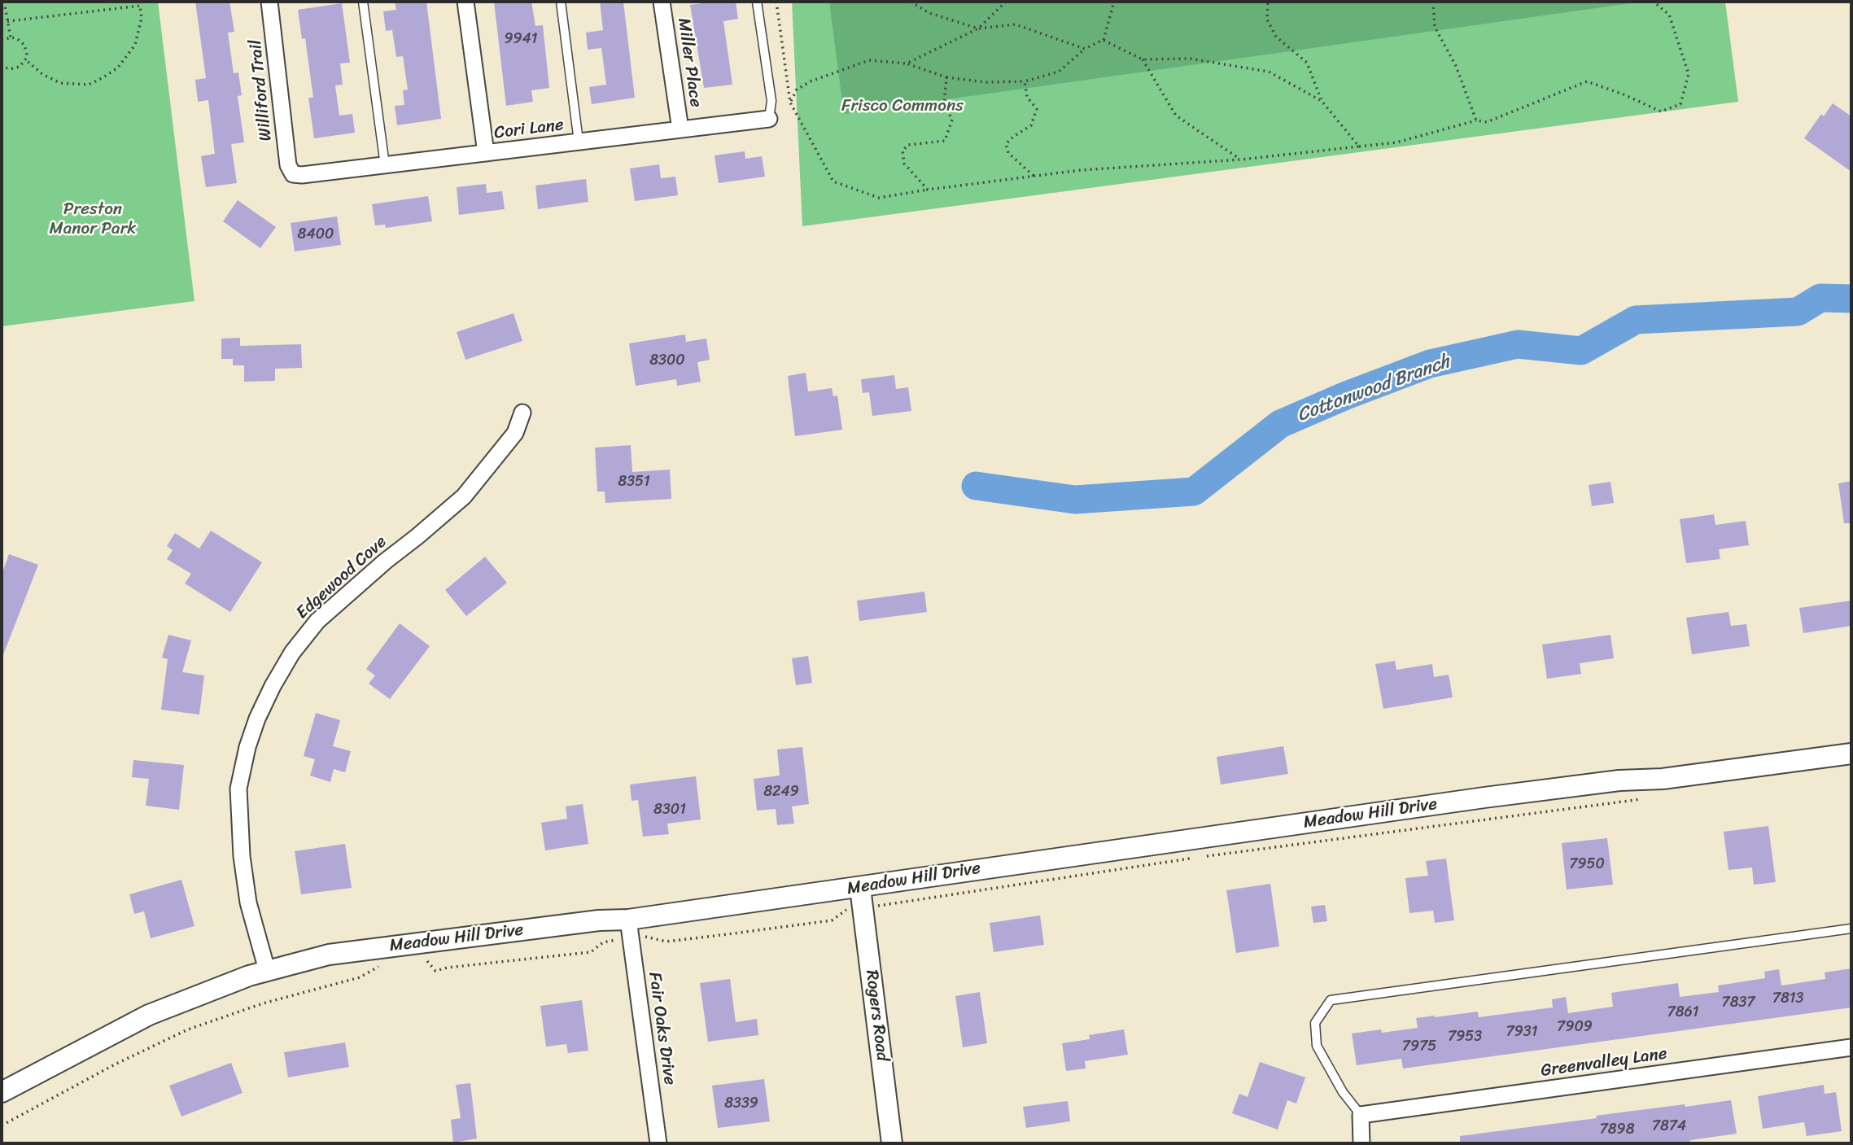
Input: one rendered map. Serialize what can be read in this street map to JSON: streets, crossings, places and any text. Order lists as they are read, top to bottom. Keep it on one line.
{"streets":{"street":["Miller Place","Williford Trail","Cori Lane","Edgewood Cove","Meadow Hill Drive","Rogers Road","Fair Oaks Drive","Greenvalley Lane"]},"crossings":[["Miller Place","Cori Lane"],["Williford Trail","Cori Lane"],["Edgewood Cove","Meadow Hill Drive"],["Meadow Hill Drive","Rogers Road"],["Meadow Hill Drive","Fair Oaks Drive"]],"water":["Cottonwood Branch"],"parks":["Frisco Commons","Preston Manor Park"],"house_numbers":["9941","8400","8300","8351","8249","8301","7950","7813","7837","7861","7909","7931","7953","7975","8339","7874","7898"]}
